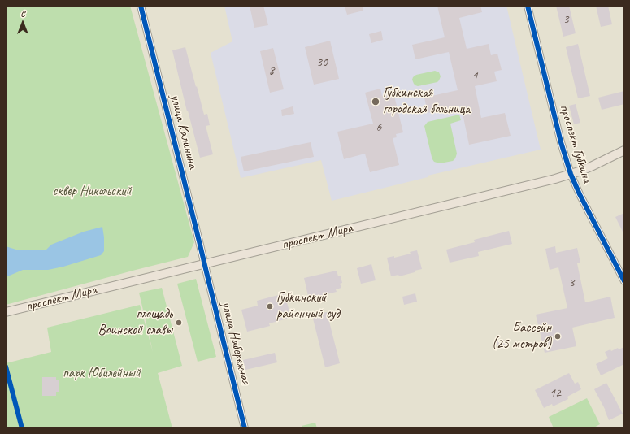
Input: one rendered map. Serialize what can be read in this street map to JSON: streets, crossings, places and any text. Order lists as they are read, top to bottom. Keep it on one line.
{"streets":{"main road":["проспект Мира"],"street":["улица Калинина","проспект Губкина","улица Набережная"]},"crossings":[["улица Калинина","проспект Мира"],["улица Калинина","улица Набережная"],["проспект Губкина","проспект Мира"],["проспект Мира","улица Набережная"]],"parks":["сквер Никольский","парк Юбилейный"],"places":["Губкинская городская больница","Губкинский районный суд","площадь Воинской славы","Бассейн (25 метров)"],"house_numbers":["3","30","8","1","6","3","12"],"north":"top"}
